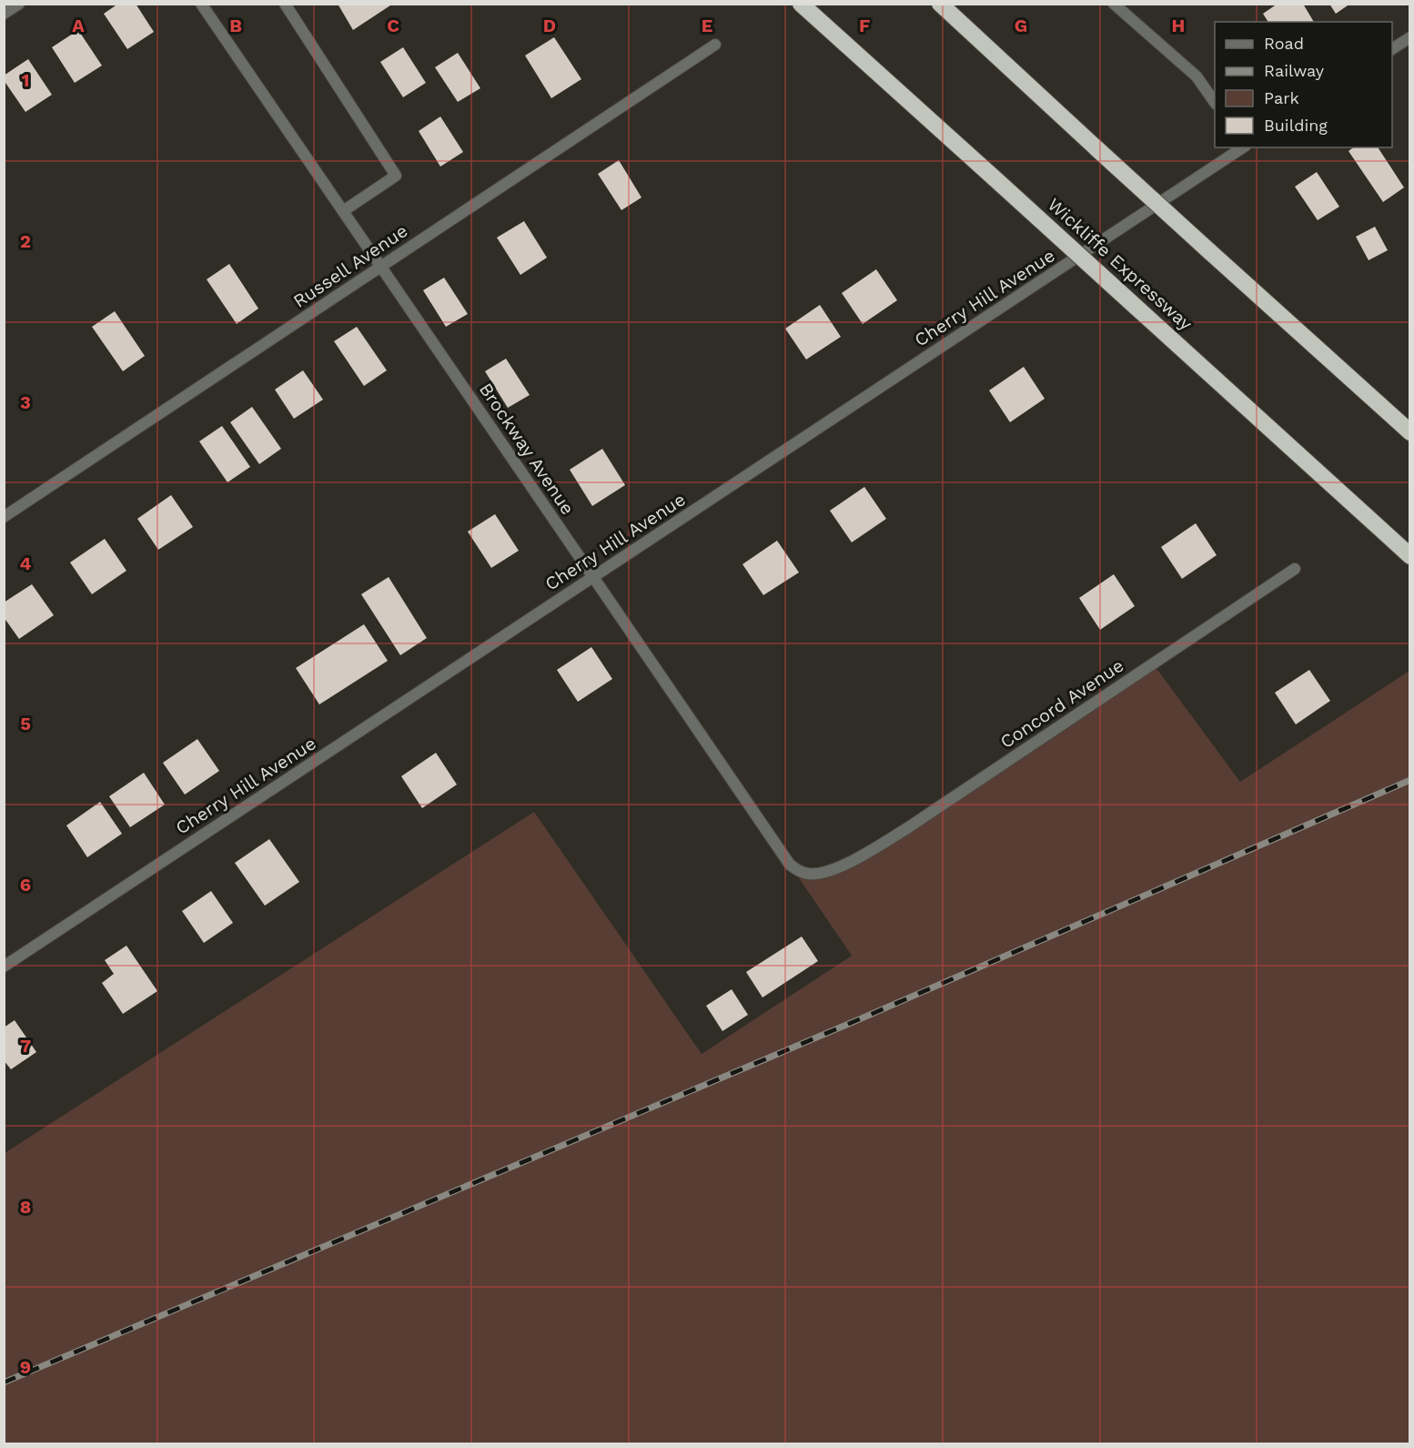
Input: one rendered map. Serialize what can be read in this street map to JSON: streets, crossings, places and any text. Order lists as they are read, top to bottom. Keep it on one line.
{"streets":{"highway":["Wickliffe Expressway"],"street":["Russell Avenue","Cherry Hill Avenue","Brockway Avenue","Concord Avenue"]},"crossings":[["Russell Avenue","Brockway Avenue"],["Cherry Hill Avenue","Brockway Avenue"],["Brockway Avenue","Concord Avenue"]],"legend":["Road","Railway","Park","Building"],"grid":{"columns":["A","B","C","D","E","F","G","H"],"rows":["1","2","3","4","5","6","7","8","9"]}}
